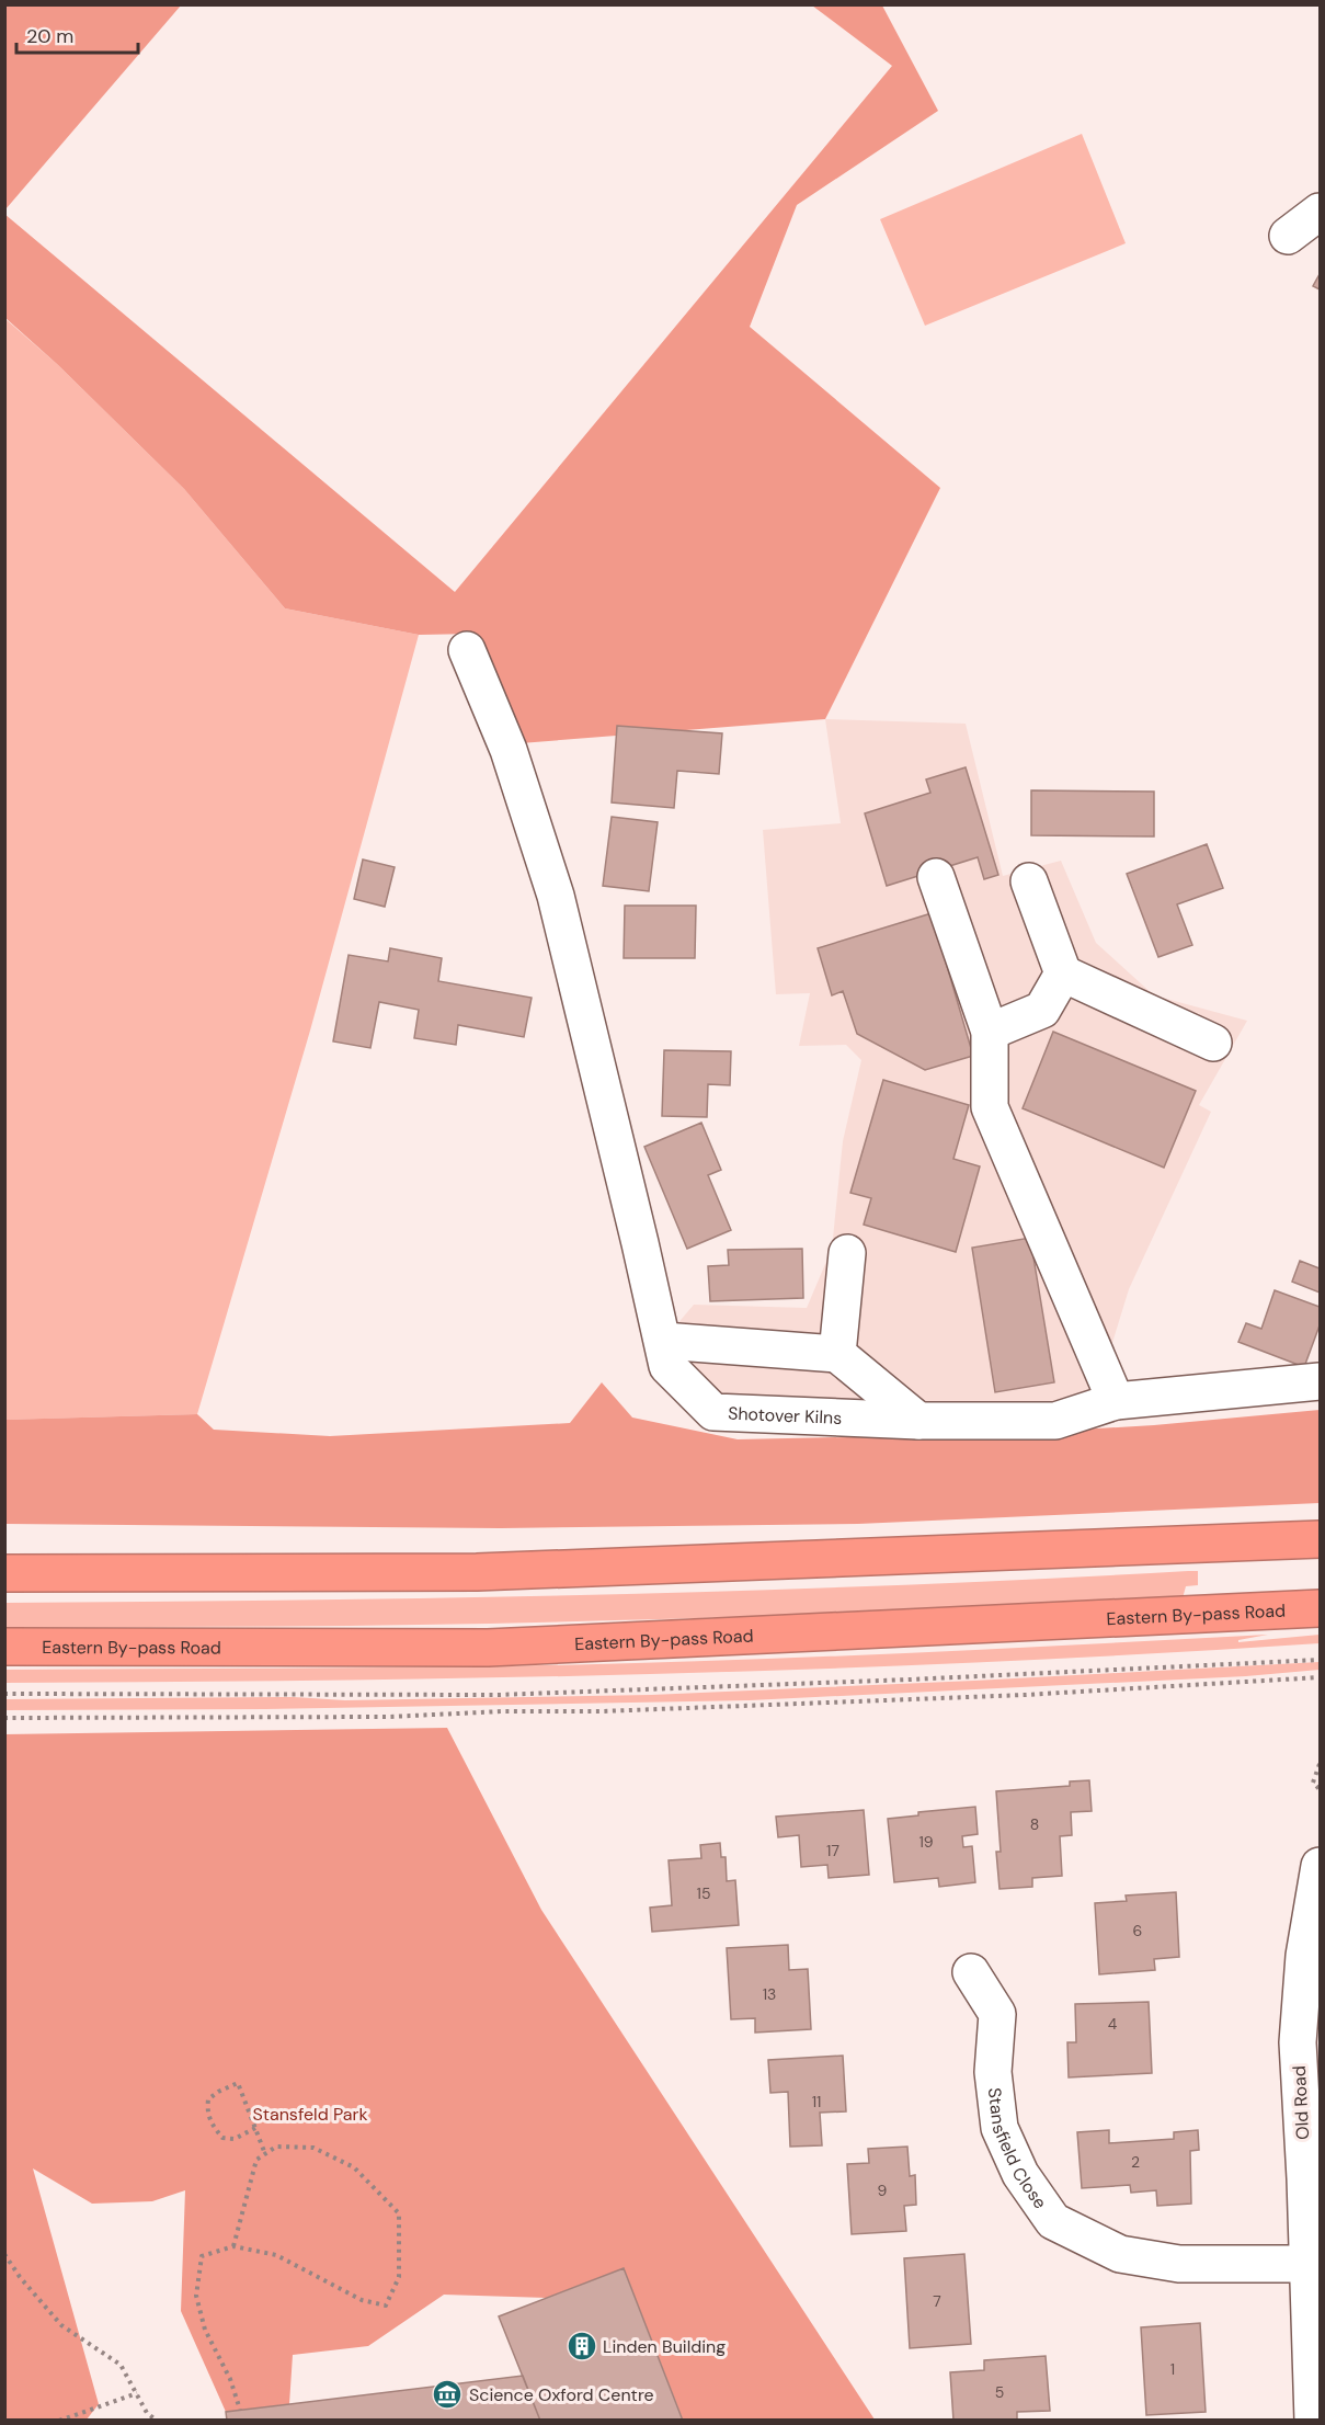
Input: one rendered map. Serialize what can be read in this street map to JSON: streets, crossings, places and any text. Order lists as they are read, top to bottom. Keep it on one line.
{"streets":{"highway":["Eastern By-pass Road"],"street":["Shotover Kilns","Old Road","Stansfield Close"]},"crossings":[["Old Road","Stansfield Close"]],"parks":["Stansfeld Park"],"places":{"building":["Linden Building"],"museum":["Science Oxford Centre"]},"house_numbers":["8","19","17","15","6","13","4","11","2","9","7","1","5"],"scale_bar":"20 m"}
